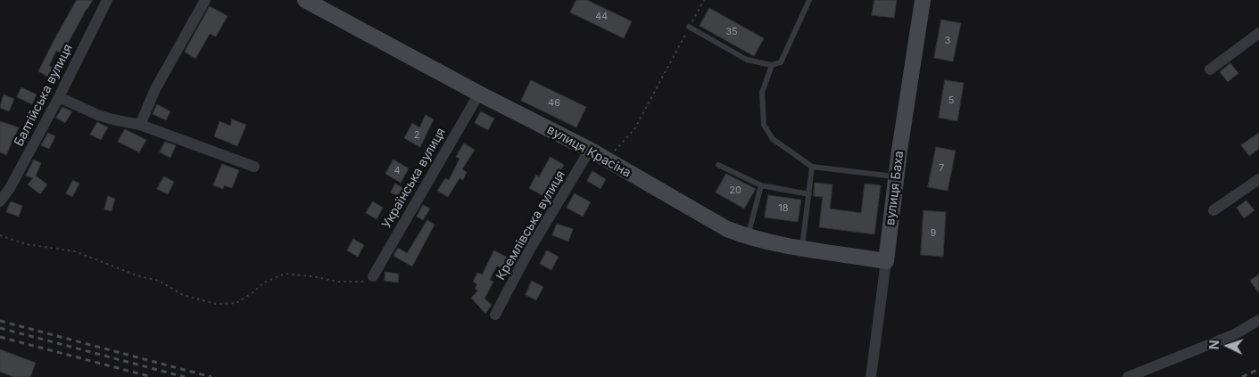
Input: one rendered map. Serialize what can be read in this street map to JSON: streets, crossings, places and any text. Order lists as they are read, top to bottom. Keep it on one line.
{"streets":{"street":["Балтійська вулиця","вулиця Красіна","Українська вулиця","вулиця Баха","Кремлівська вулиця"]},"crossings":[["вулиця Красіна","Українська вулиця"],["вулиця Красіна","вулиця Баха"],["вулиця Красіна","Кремлівська вулиця"]],"house_numbers":["44","35","3","5","46","2","7","4","20","18","9"],"north":"left"}
